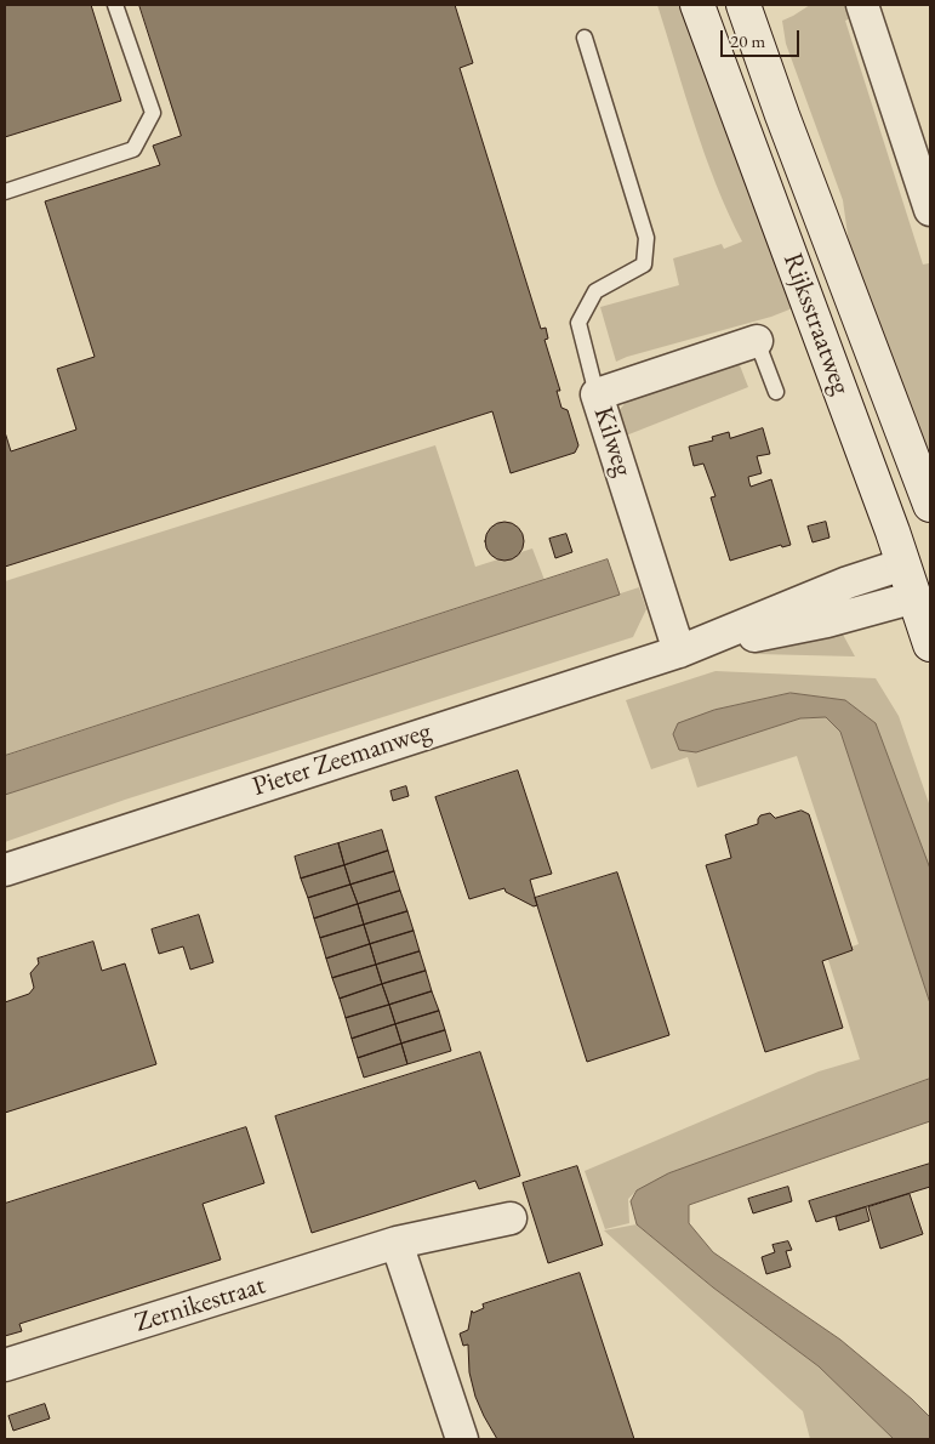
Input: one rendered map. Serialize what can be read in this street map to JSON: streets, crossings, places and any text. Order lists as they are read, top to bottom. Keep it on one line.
{"streets":{"main road":["Rijksstraatweg"],"street":["Kilweg","Pieter Zeemanweg","Zernikestraat"]},"crossings":[["Rijksstraatweg","Pieter Zeemanweg"],["Kilweg","Pieter Zeemanweg"]],"scale_bar":"20 m"}
